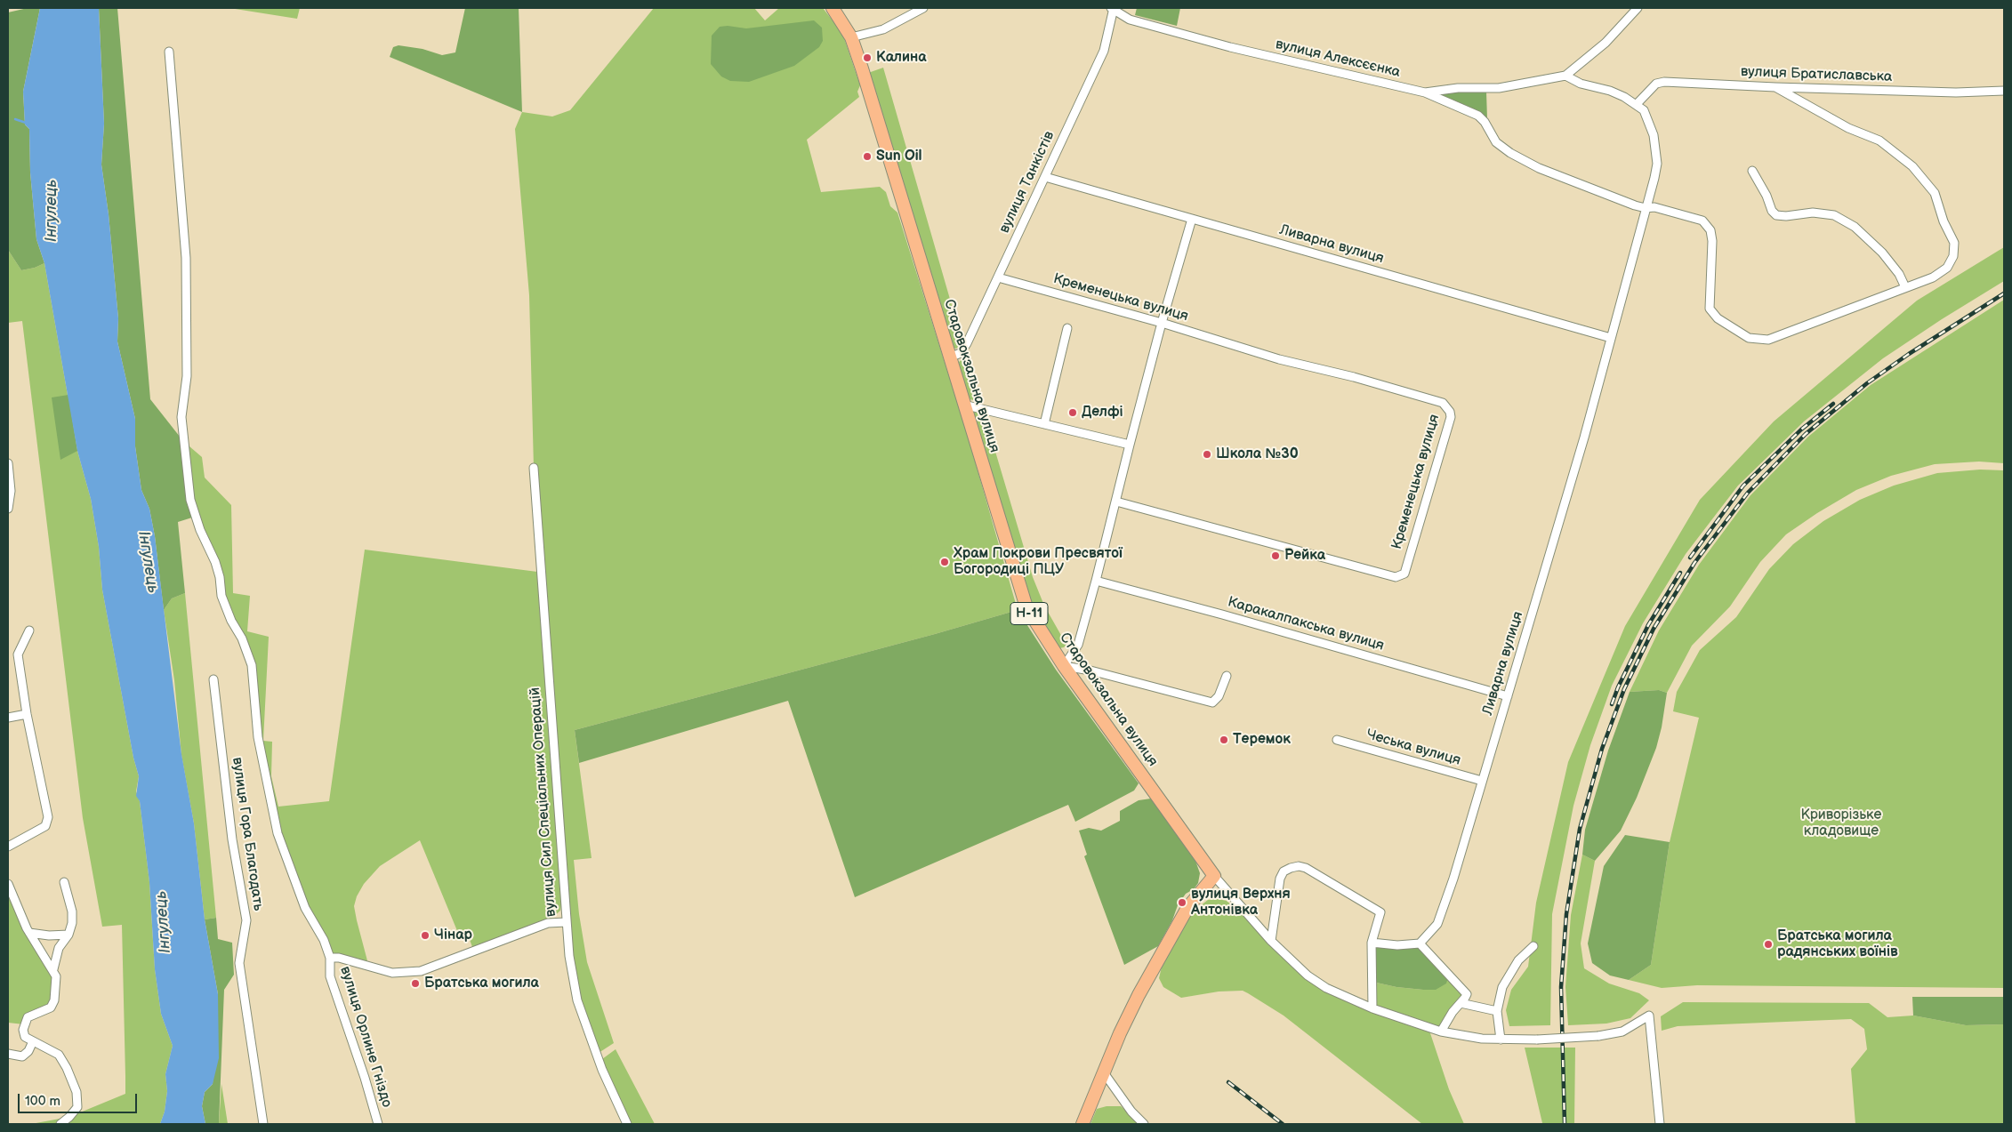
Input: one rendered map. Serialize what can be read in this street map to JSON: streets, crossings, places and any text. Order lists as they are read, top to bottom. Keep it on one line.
{"streets":{"main road":["Старовокзальна вулиця","Н-11"],"street":["вулиця Алексєєнка","вулиця Братиславська","вулиця Танкістів","Ливарна вулиця","Кременецька вулиця","Каракалпакська вулиця","Чеська вулиця","вулиця Сил Спеціальних Операцій","вулиця Гора Благодать","вулиця Орлине Гніздо"]},"crossings":[["вулиця Алексєєнка","вулиця Танкістів"],["вулиця Братиславська","Ливарна вулиця"],["вулиця Танкістів","Ливарна вулиця"],["вулиця Танкістів","Кременецька вулиця"],["вулиця Танкістів","Старовокзальна вулиця"],["Ливарна вулиця","Каракалпакська вулиця"],["Ливарна вулиця","Чеська вулиця"]],"water":["Інгулець"],"parks":["Криворізьке кладовище"],"places":["Калина","Sun Oil","Делфі","Школа №30","Рейка","Храм Покрови Пресвятої Богородиці ПЦУ","Теремок","вулиця Верхня Антонівка","Чінар","Братська могила радянських воїнів","Братська могила"],"scale_bar":"100 m"}
